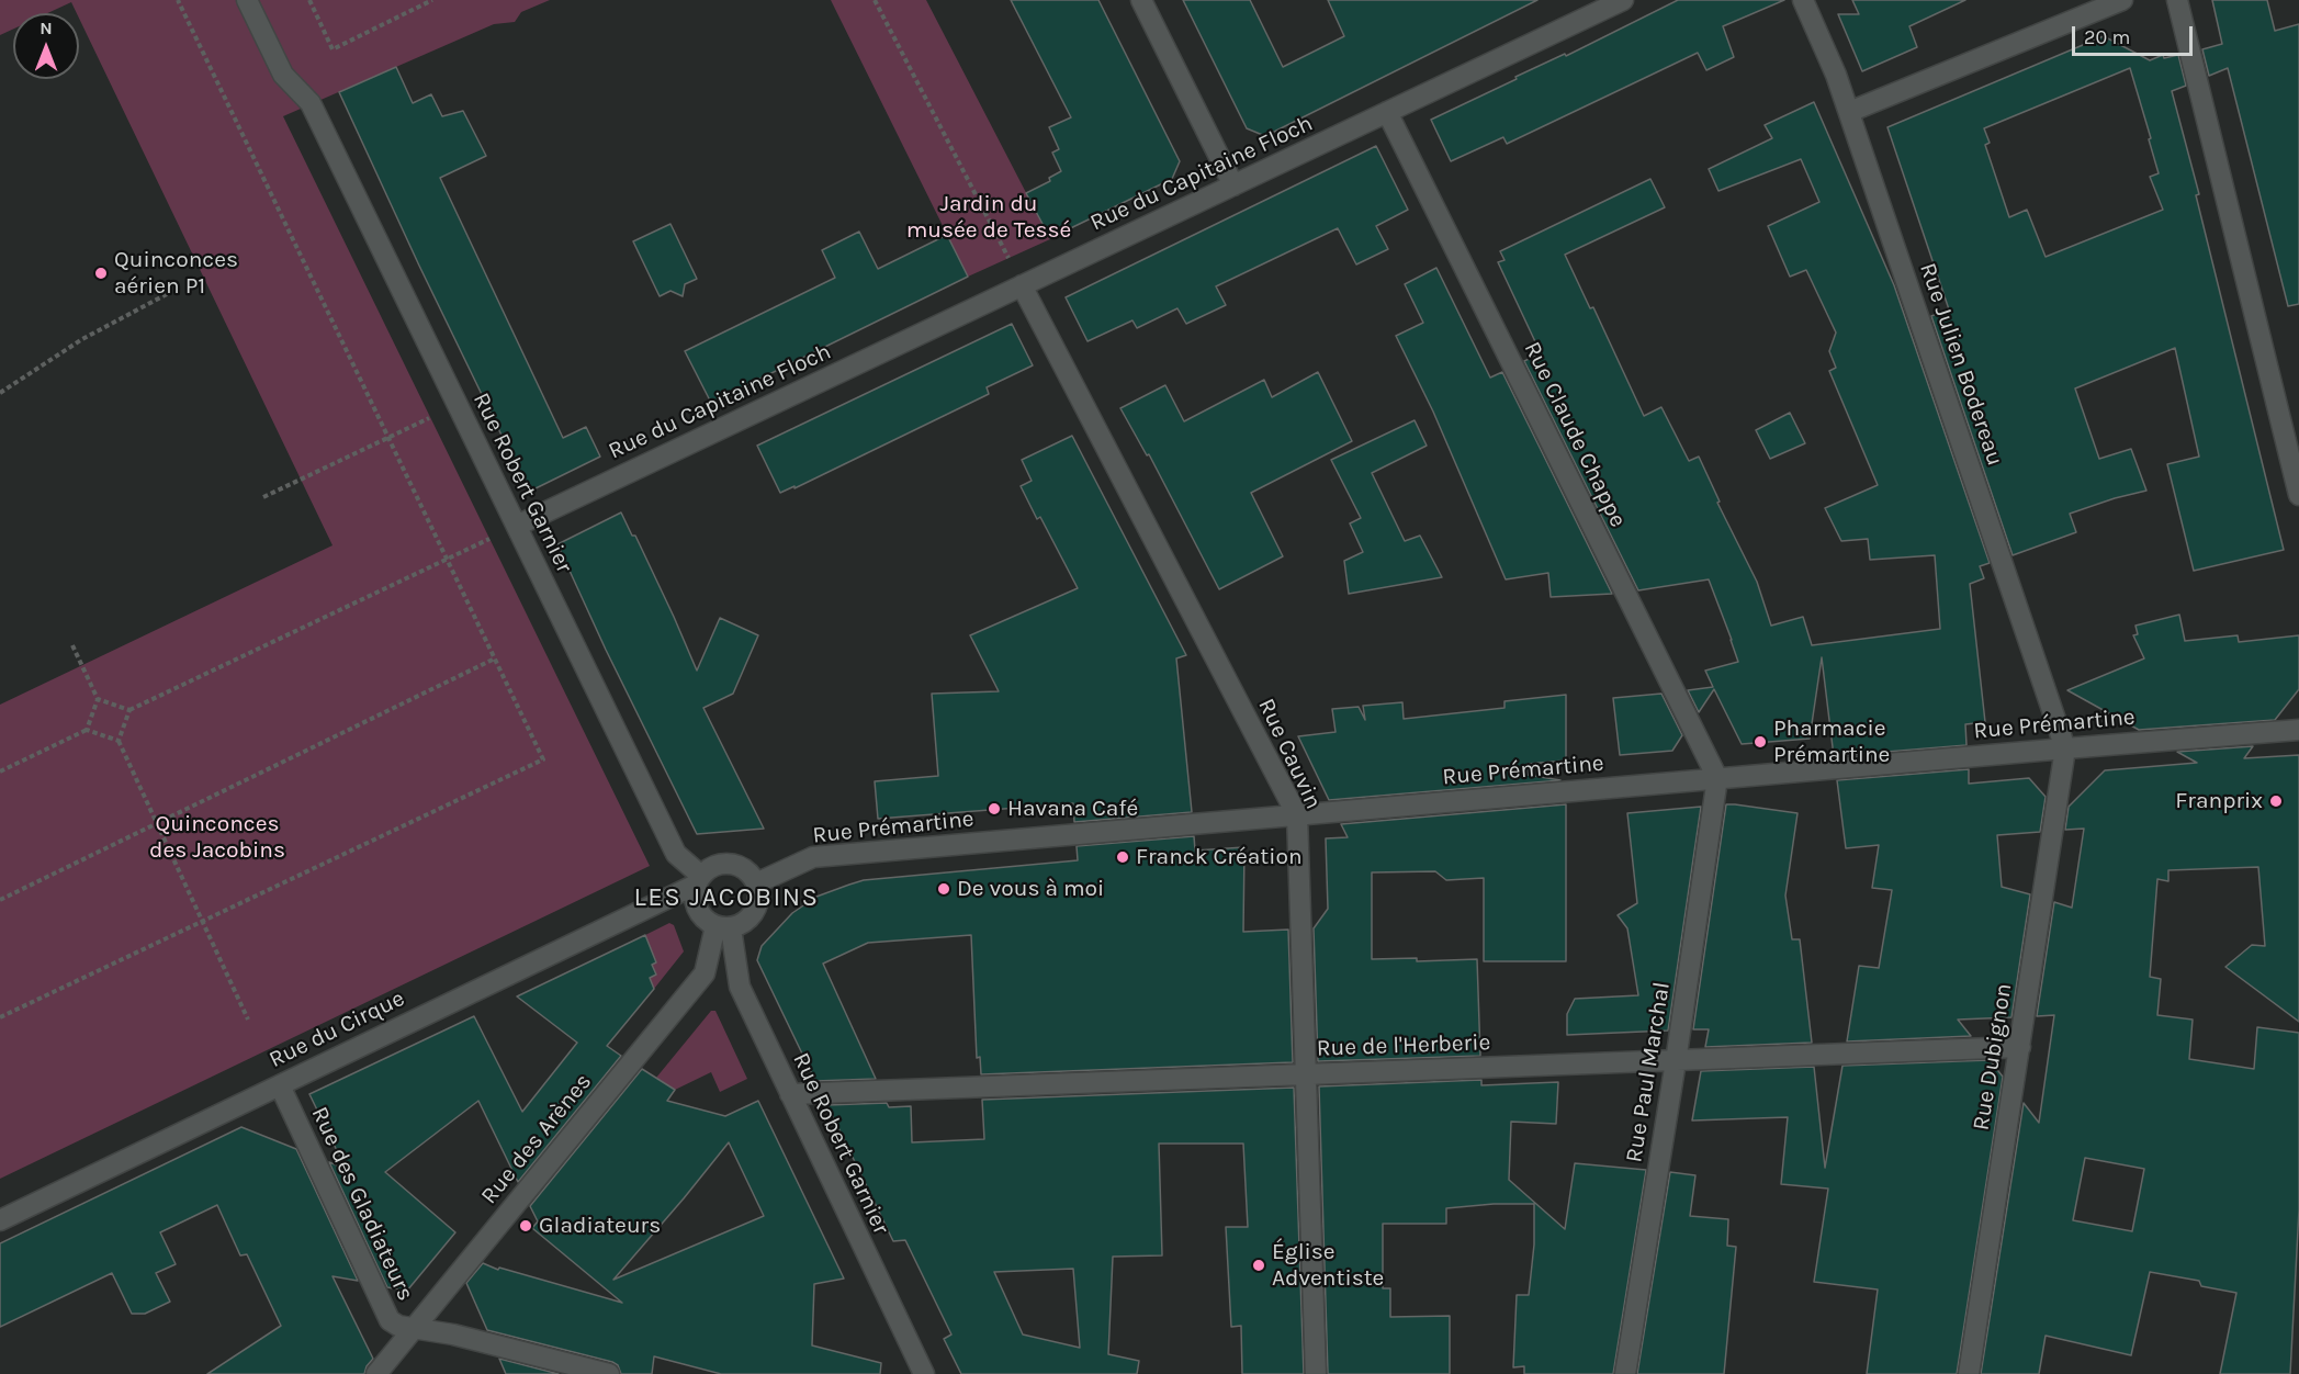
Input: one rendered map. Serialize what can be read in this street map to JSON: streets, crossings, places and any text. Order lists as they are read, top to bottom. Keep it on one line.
{"streets":{"street":["Rue du Capitaine Floch","Rue Julien Bodereau","Rue Claude Chappe","Rue Robert Garnier","Rue Prémartine","Rue Cauvin","Rue du Cirque","Rue de l'Herberie","Rue Dubignon","Rue Paul Marchal","Rue des Arènes","Rue des Gladiateurs"]},"crossings":[["Rue du Capitaine Floch","Rue Claude Chappe"],["Rue du Capitaine Floch","Rue Robert Garnier"],["Rue du Capitaine Floch","Rue Cauvin"],["Rue Julien Bodereau","Rue Prémartine"],["Rue Julien Bodereau","Rue Dubignon"],["Rue Claude Chappe","Rue Prémartine"],["Rue Claude Chappe","Rue Paul Marchal"],["Rue Robert Garnier","Rue Prémartine"],["Rue Robert Garnier","Rue du Cirque"],["Rue Robert Garnier","Rue de l'Herberie"],["Rue Robert Garnier","Rue des Arènes"],["Rue Prémartine","Rue Cauvin"],["Rue Prémartine","Rue du Cirque"],["Rue Prémartine","Rue Dubignon"],["Rue Prémartine","Rue Paul Marchal"],["Rue Prémartine","Rue des Arènes"],["Rue Cauvin","Rue de l'Herberie"],["Rue du Cirque","Rue des Arènes"],["Rue du Cirque","Rue des Gladiateurs"],["Rue de l'Herberie","Rue Dubignon"],["Rue de l'Herberie","Rue Paul Marchal"],["Rue des Arènes","Rue des Gladiateurs"]],"districts":["LES JACOBINS"],"parks":["Jardin du musée de Tessé","Quinconces des Jacobins"],"places":["Quinconces aérien P1","Pharmacie Prémartine","Franprix","Havana Café","Franck Création","De vous à moi","Gladiateurs","Église Adventiste"],"scale_bar":"20 m","north":"top"}
